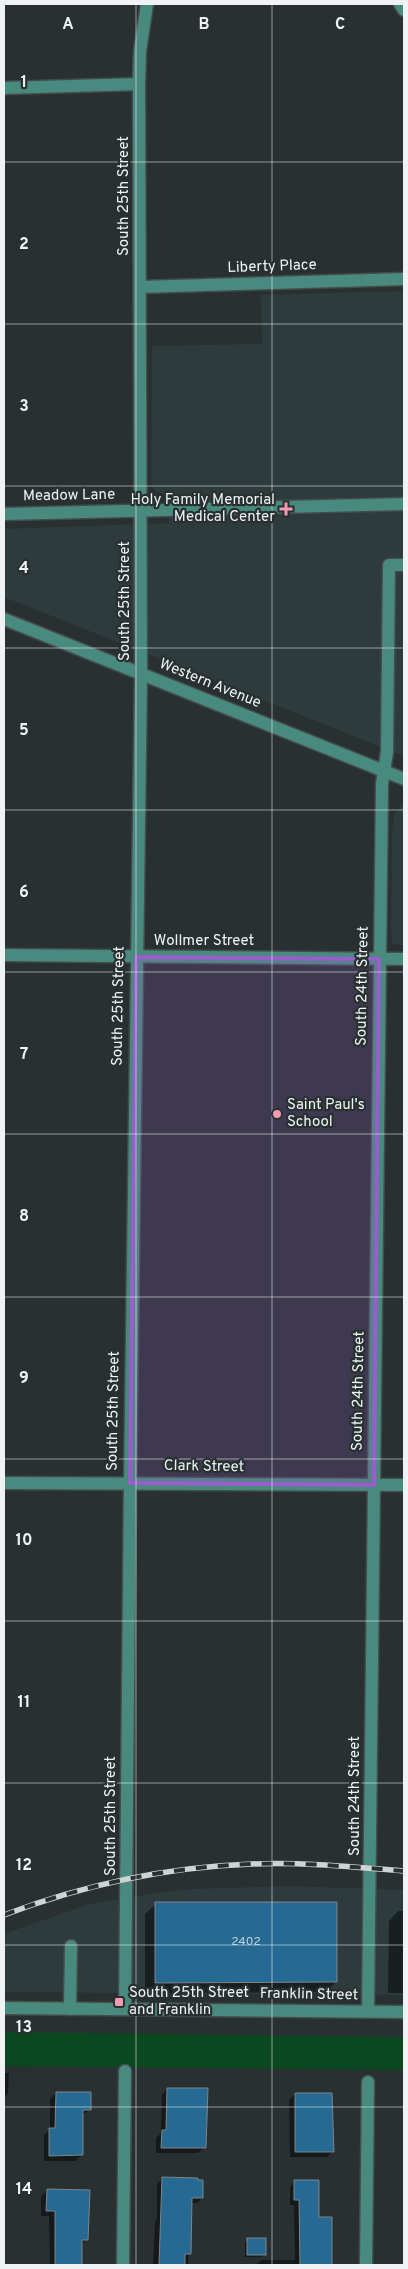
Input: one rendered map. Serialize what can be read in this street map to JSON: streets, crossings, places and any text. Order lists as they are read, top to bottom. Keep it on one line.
{"streets":{"street":["South 25th Street","Liberty Place","Meadow Lane","Western Avenue","Wollmer Street","South 24th Street","Clark Street","Franklin Street"]},"crossings":[["South 25th Street","Liberty Place"],["South 25th Street","Meadow Lane"],["South 25th Street","Western Avenue"],["South 25th Street","Wollmer Street"],["South 25th Street","Clark Street"],["South 25th Street","Franklin Street"],["Western Avenue","South 24th Street"],["Wollmer Street","South 24th Street"],["South 24th Street","Clark Street"],["South 24th Street","Franklin Street"]],"places":{"health":["Holy Family Memorial Medical Center"],"other":["Saint Paul's School"],"transit":["South 25th Street and Franklin"]},"house_numbers":["2402"],"grid":{"columns":["A","B","C"],"rows":["1","2","3","4","5","6","7","8","9","10","11","12","13","14"]}}
